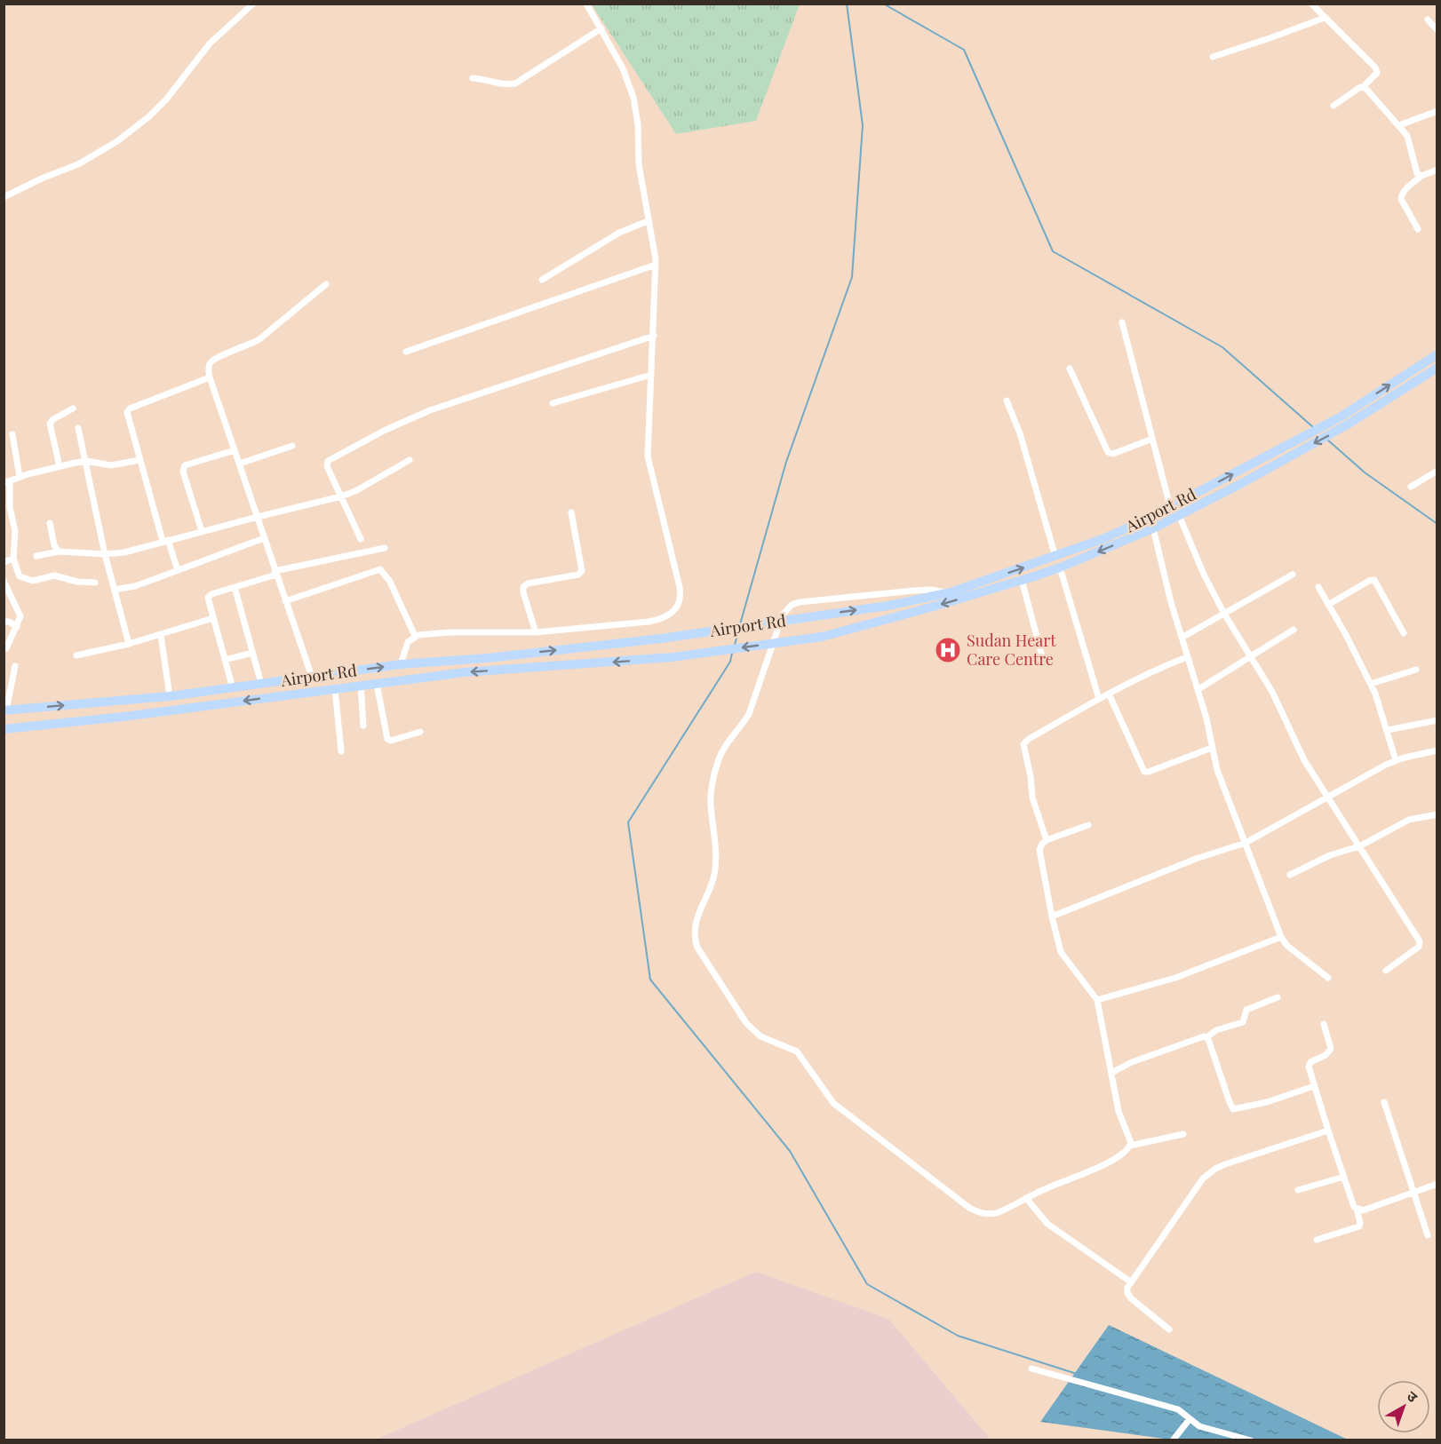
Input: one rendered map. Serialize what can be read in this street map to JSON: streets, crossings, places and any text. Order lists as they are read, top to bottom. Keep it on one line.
{"streets":{"main road":["Airport Rd"]},"places":{"hospital":["Sudan Heart Care Centre"]},"north":"top right"}
